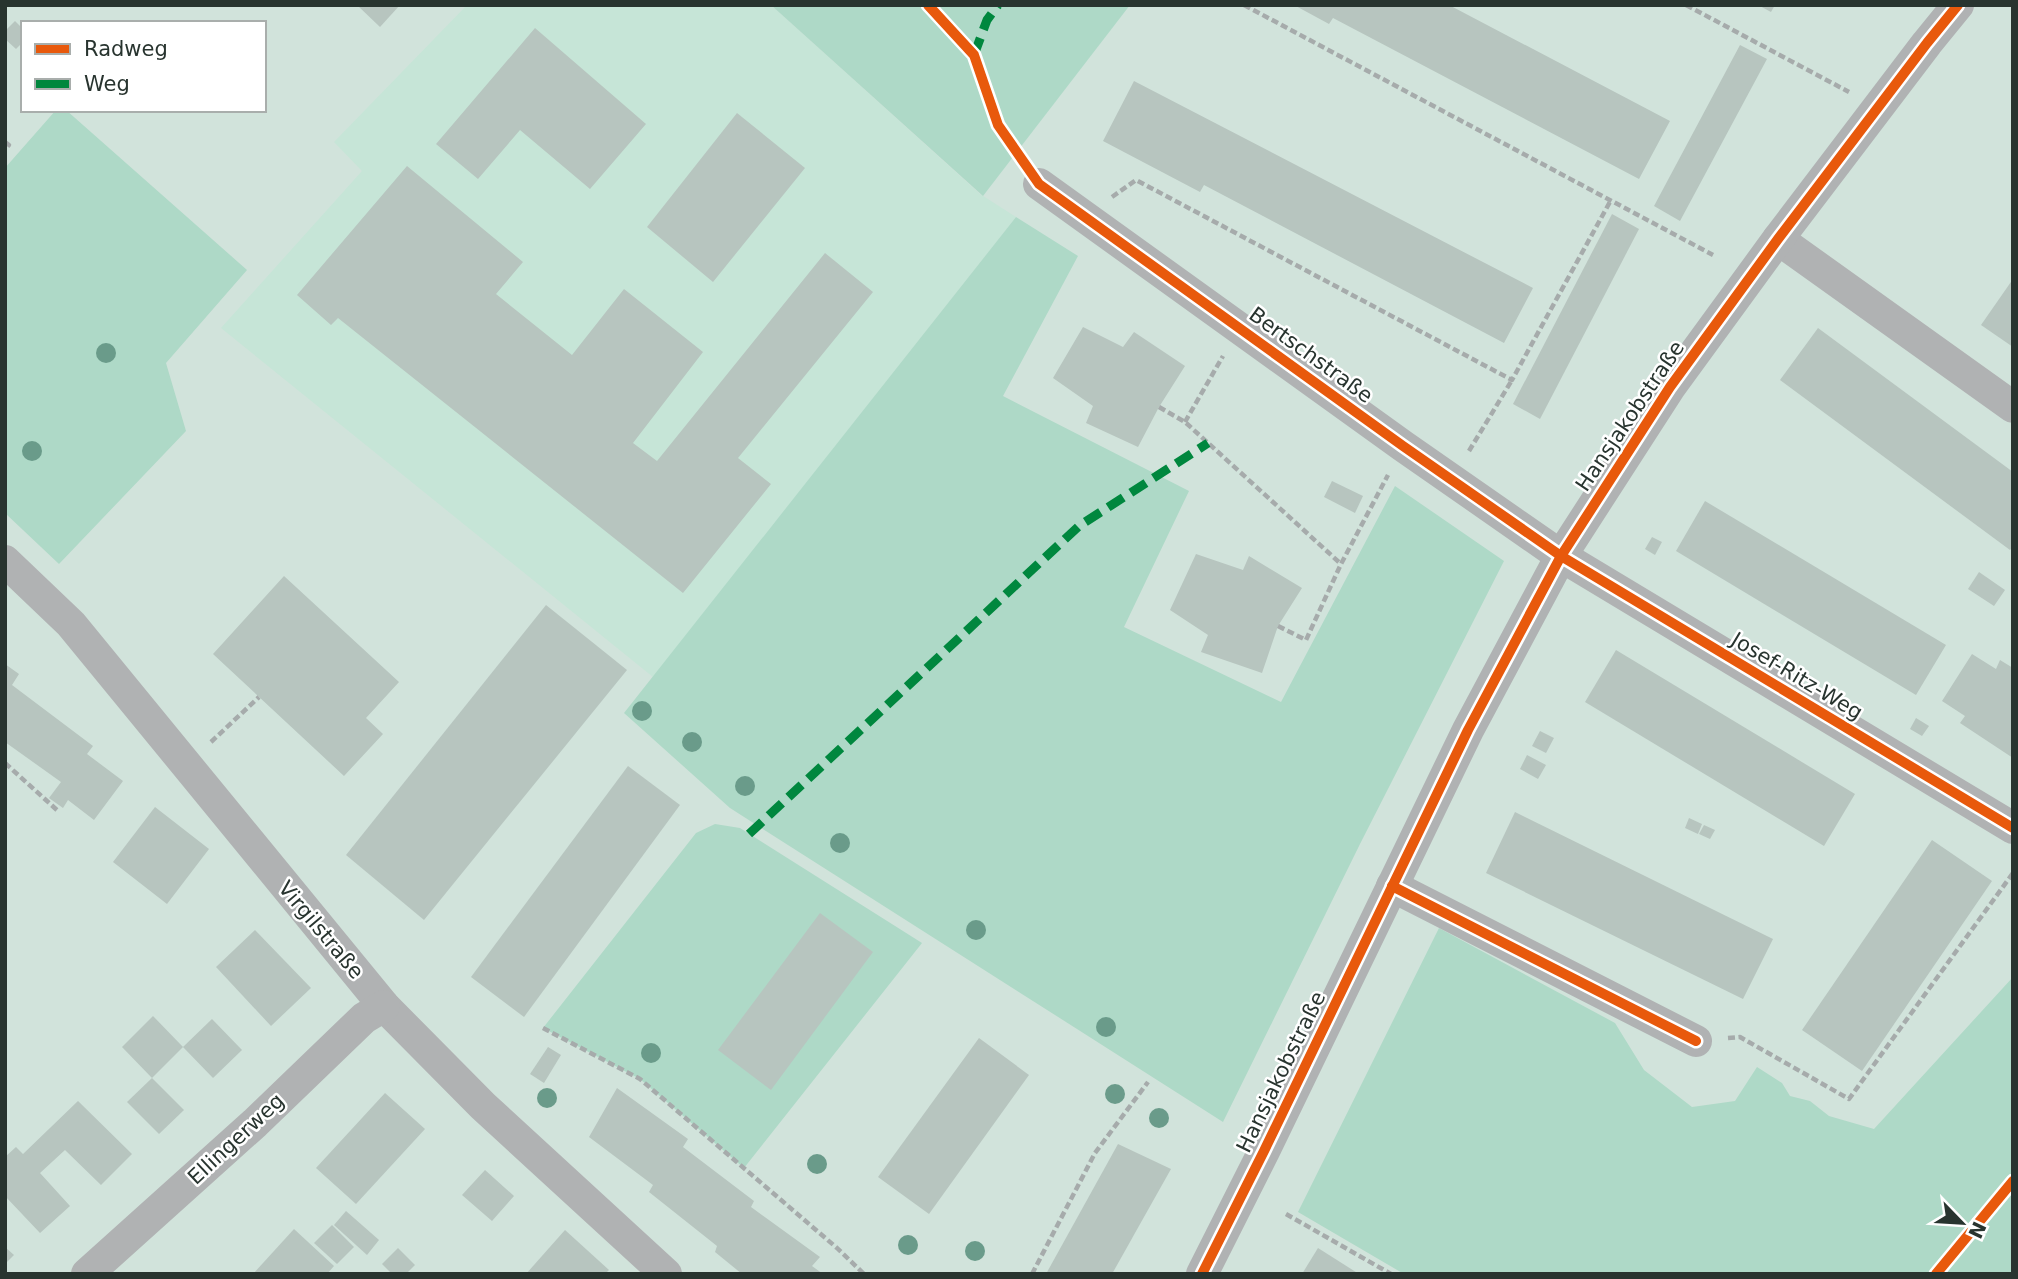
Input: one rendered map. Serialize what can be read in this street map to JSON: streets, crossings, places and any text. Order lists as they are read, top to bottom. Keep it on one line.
{"streets":{"street":["Bertschstraße","Hansjakobstraße","Josef-Ritz-Weg","Virgilstraße","Ellingerweg"]},"crossings":[["Bertschstraße","Hansjakobstraße"],["Bertschstraße","Josef-Ritz-Weg"],["Hansjakobstraße","Josef-Ritz-Weg"],["Virgilstraße","Ellingerweg"]],"legend":["Radweg","Weg"],"north":"bottom right"}
